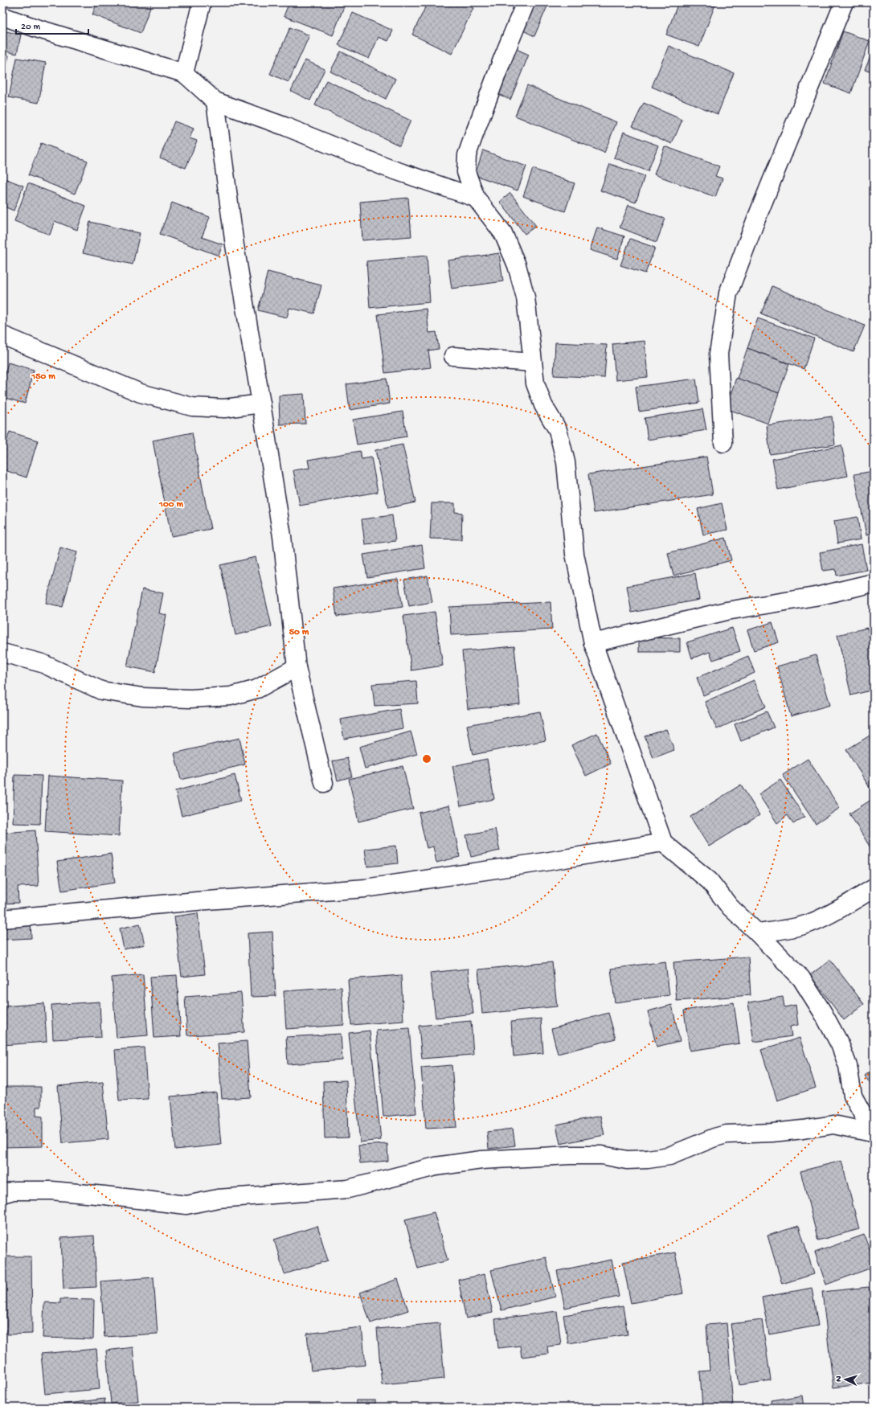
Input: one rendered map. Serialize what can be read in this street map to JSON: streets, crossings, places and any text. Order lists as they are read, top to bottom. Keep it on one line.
{"scale_bar":"20 m","north":"left","rings":["150 m","100 m","50 m"]}
